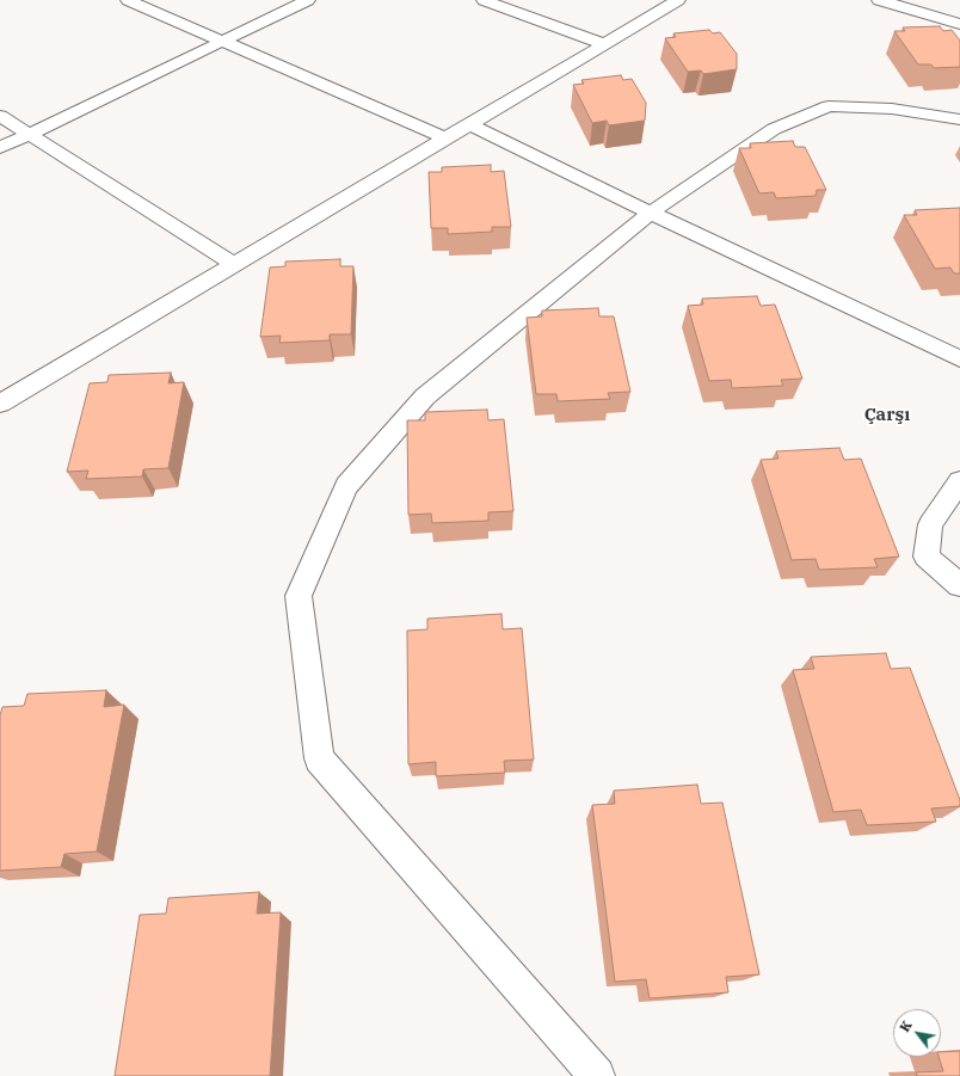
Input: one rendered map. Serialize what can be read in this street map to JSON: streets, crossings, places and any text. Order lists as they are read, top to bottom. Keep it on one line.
{"districts":["Çarşı"],"north":"top left"}
